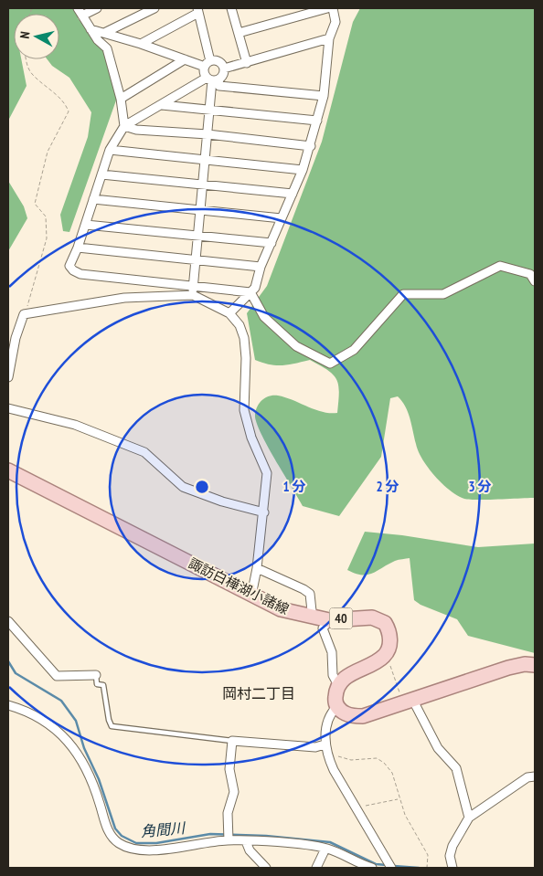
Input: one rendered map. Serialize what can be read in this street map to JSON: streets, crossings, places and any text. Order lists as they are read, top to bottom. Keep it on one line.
{"streets":{"main road":["諏訪白樺湖小諸線","40"]},"districts":["岡村二丁目"],"water":["角間川"],"north":"left","rings":["1 分","2 分","3 分"]}
